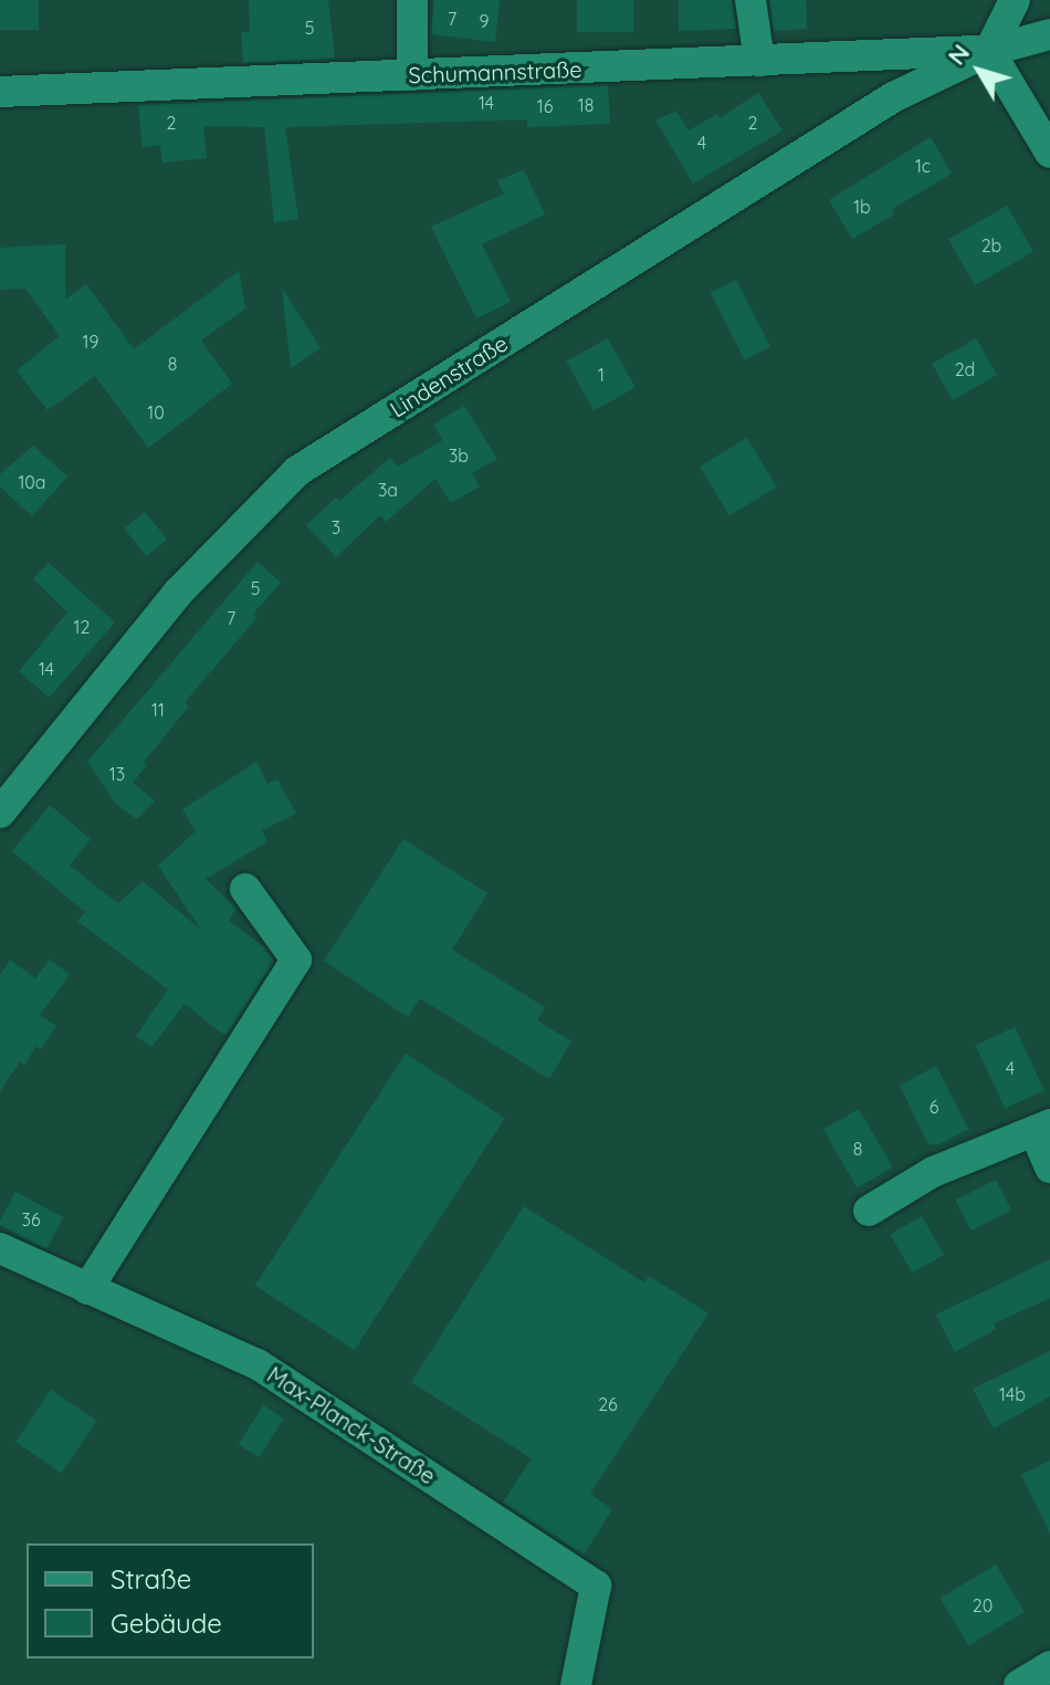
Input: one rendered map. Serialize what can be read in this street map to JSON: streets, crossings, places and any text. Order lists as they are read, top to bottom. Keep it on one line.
{"streets":{"street":["Schumannstraße","Lindenstraße","Max-Planck-Straße"]},"crossings":[["Schumannstraße","Lindenstraße"]],"house_numbers":["7","9","5","14","18","16","2","2","4","1c","1b","2b","19","8","2d","1","10","3b","10a","3a","3","5","7","12","14","11","13","4","6","8","36","14b","26","20"],"legend":["Straße","Gebäude"],"north":"top left"}
